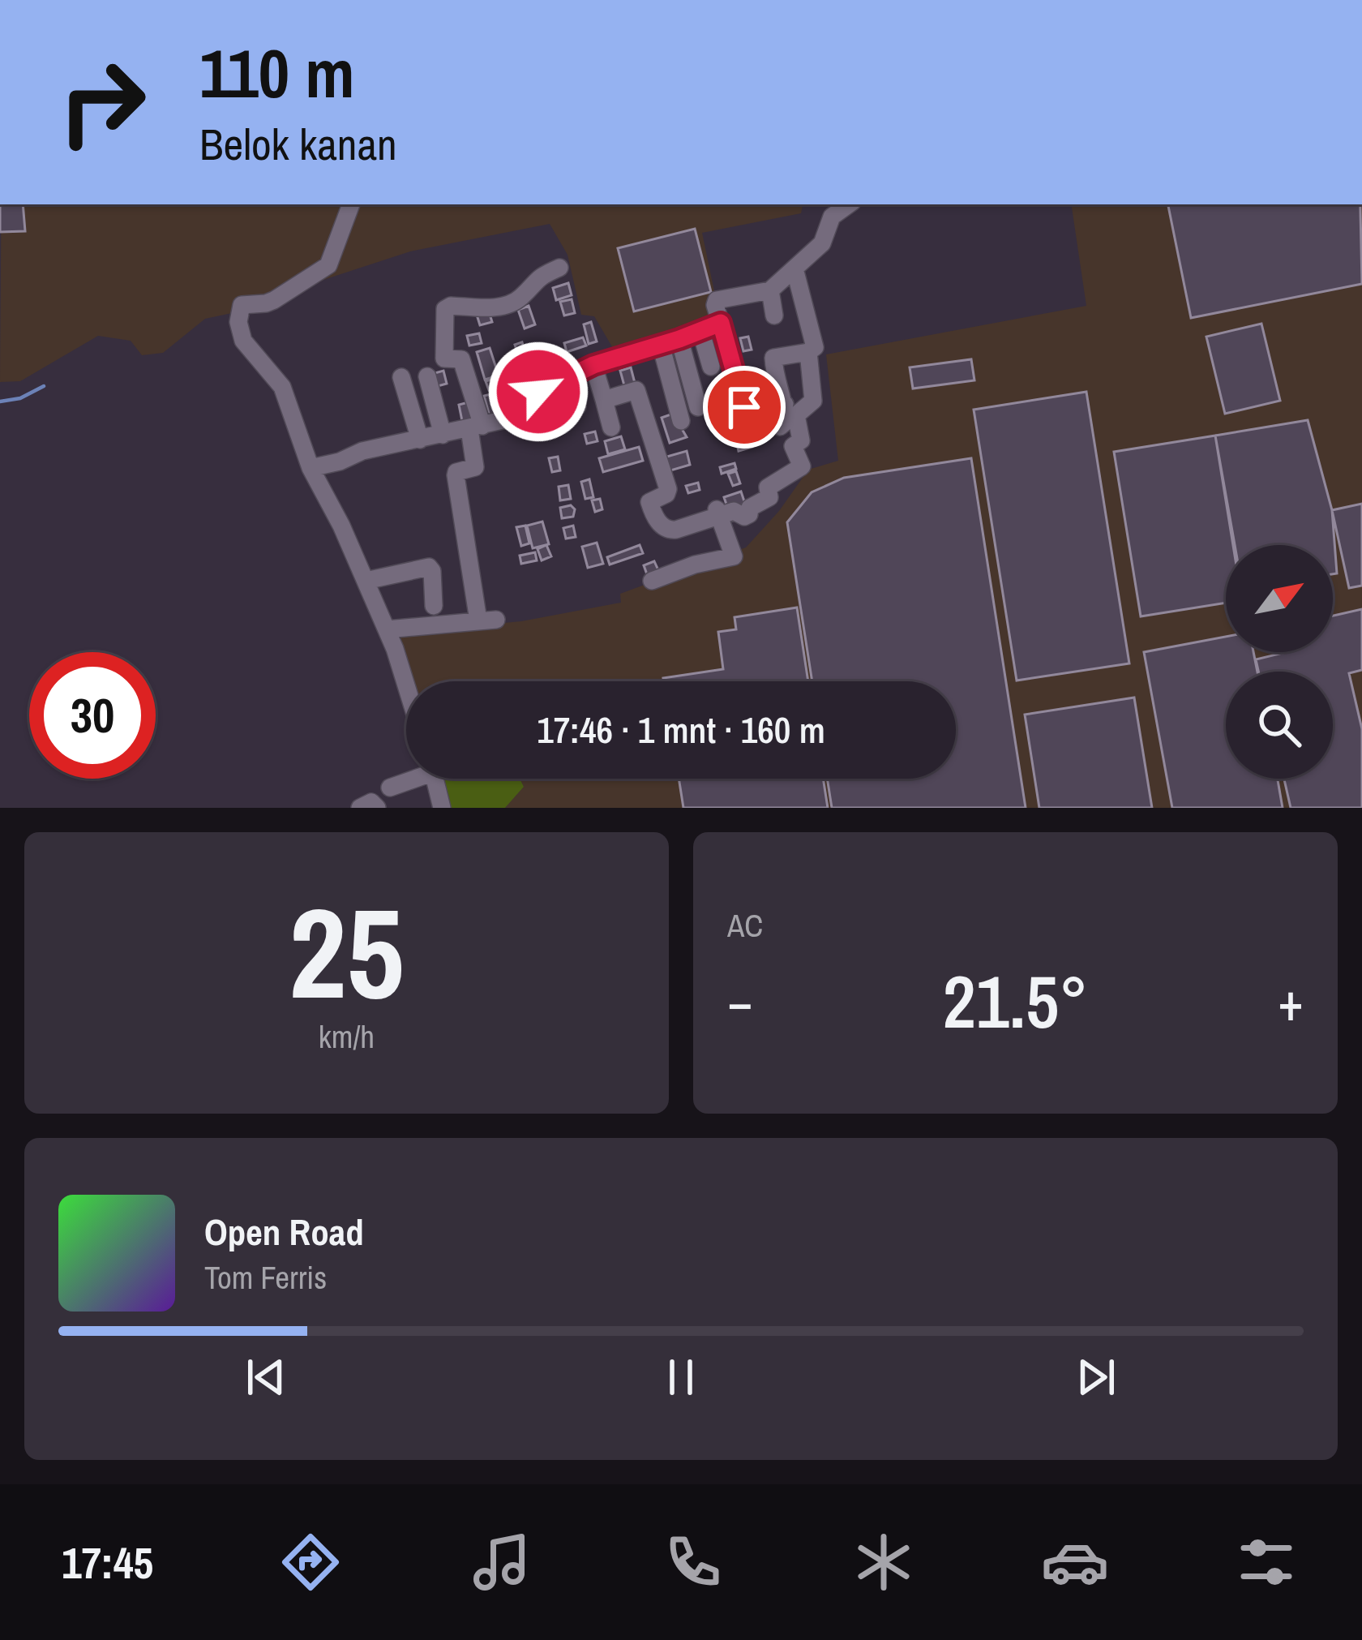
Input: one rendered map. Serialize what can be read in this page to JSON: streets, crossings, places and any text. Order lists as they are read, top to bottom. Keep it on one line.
{"north":"top right","page":{"turn":["110 m","Belok kanan"],"limit":"30","trip":"17:46 · 1 mnt · 160 m","tile":[["25","km/h"],"AC"],"heat":["−","21.5°","+"],"song":["Open Road","Tom Ferris"],"tabs":"17:45"}}
